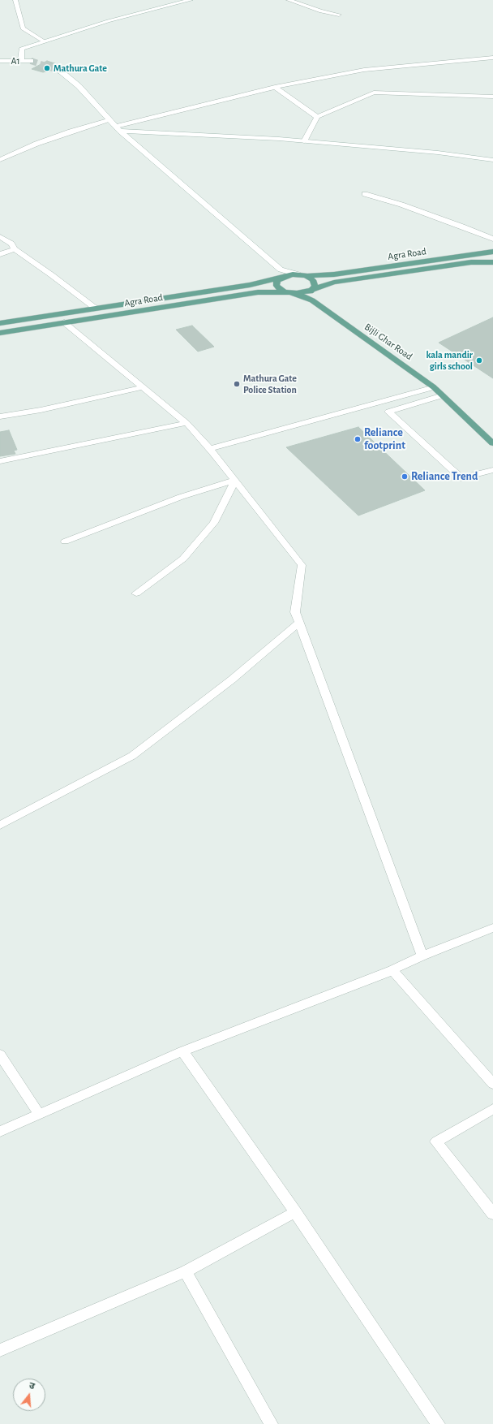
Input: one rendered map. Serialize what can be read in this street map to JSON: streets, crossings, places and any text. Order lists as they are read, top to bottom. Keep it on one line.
{"streets":{"main road":["Agra Road","Bijli Ghar Road"],"street":["A1"]},"crossings":[["Agra Road","Bijli Ghar Road"]],"places":["Mathura Gate","kala mandir girls school","Mathura Gate Police Station","Reliance footprint","Reliance Trend"],"north":"top"}
